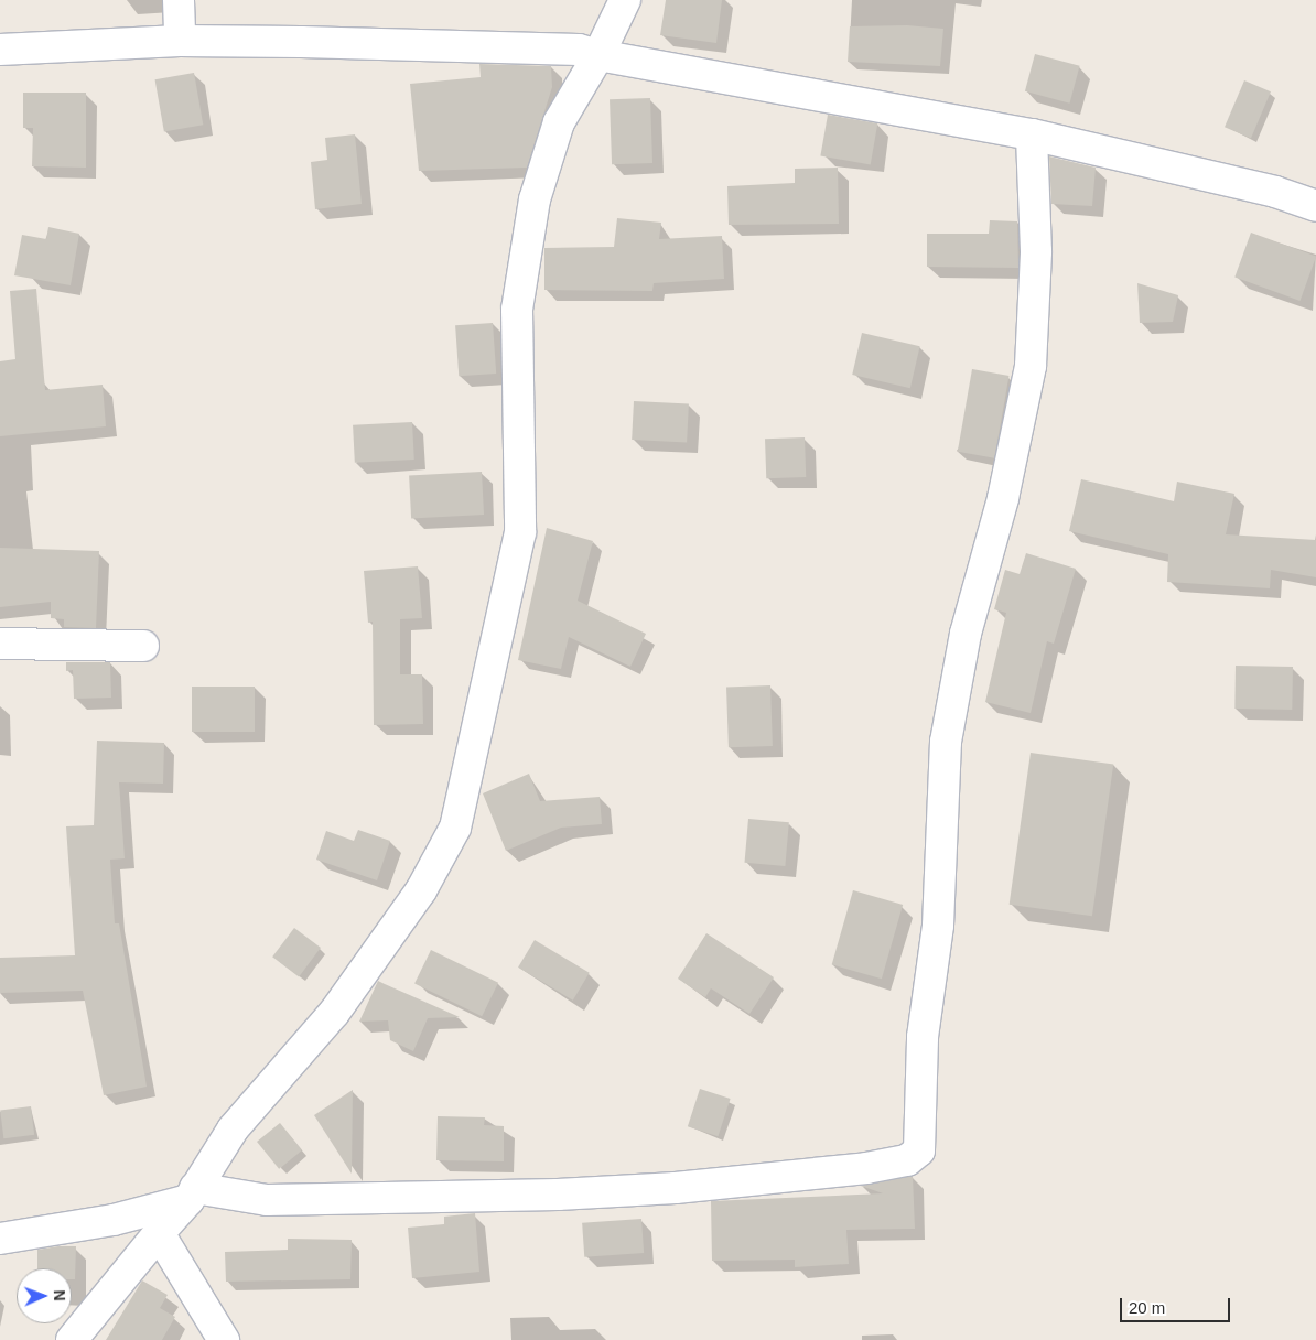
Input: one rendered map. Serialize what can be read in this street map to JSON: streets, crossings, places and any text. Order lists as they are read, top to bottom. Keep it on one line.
{"scale_bar":"20 m","north":"right"}
